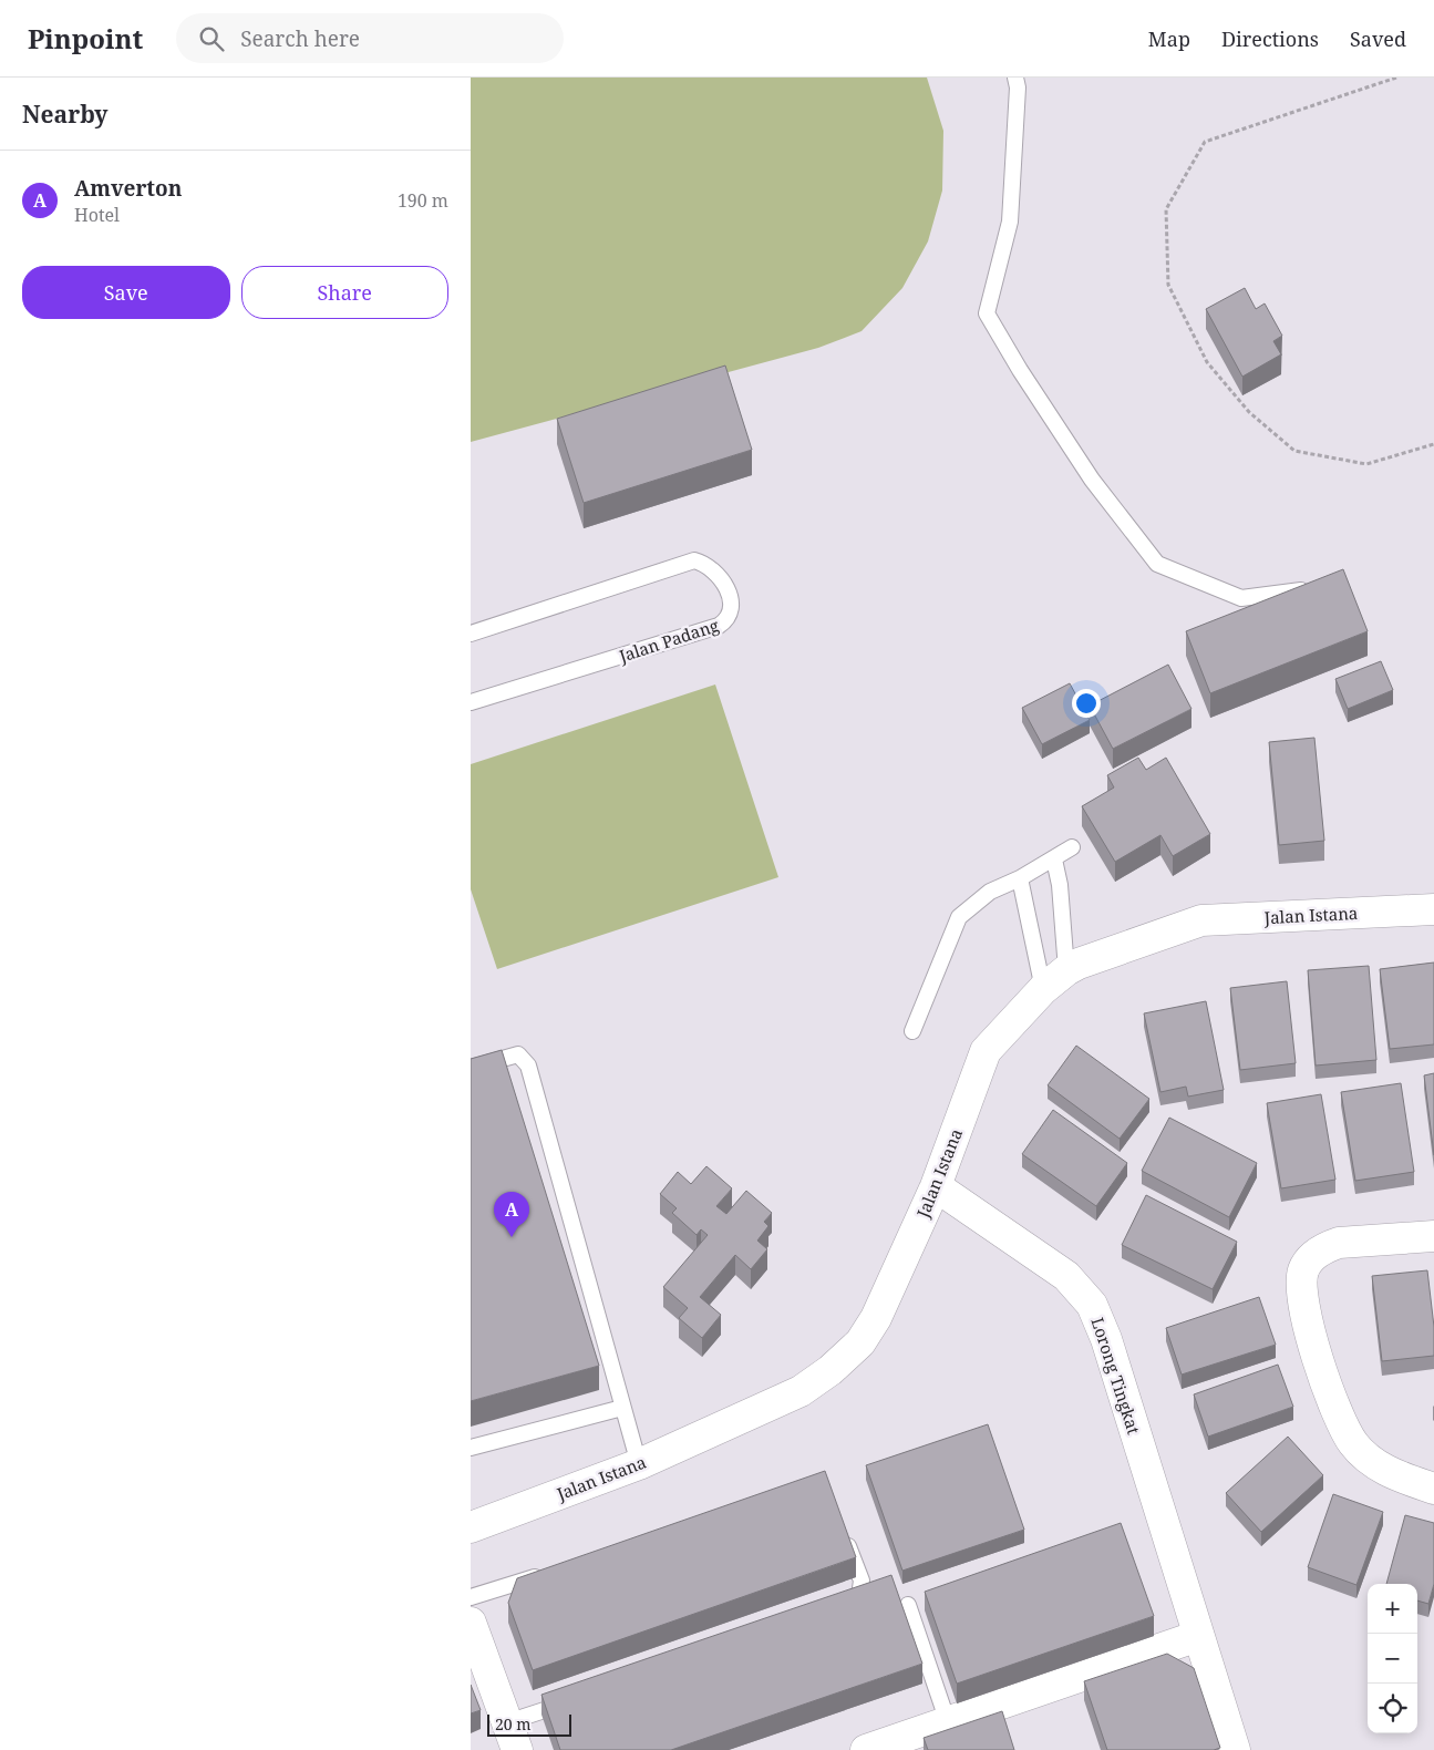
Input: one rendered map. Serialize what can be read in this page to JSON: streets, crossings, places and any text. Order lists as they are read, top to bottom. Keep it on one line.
{"streets":{"street":["Jalan Istana","Lorong Tingkat"],"lane":["Jalan Padang"]},"crossings":[["Jalan Istana","Lorong Tingkat"]],"scale_bar":"20 m","page":{"header":"Pinpoint","search":"Search here","nav":["Map","Directions","Saved"],"heading":"Nearby","list":[{"mark":"A","name":"Amverton","note":"Hotel","value":"190 m"}],"buttons":["Save","Share"],"pins":"A","map_buttons":["+","−"],"scale":"20 m"}}
